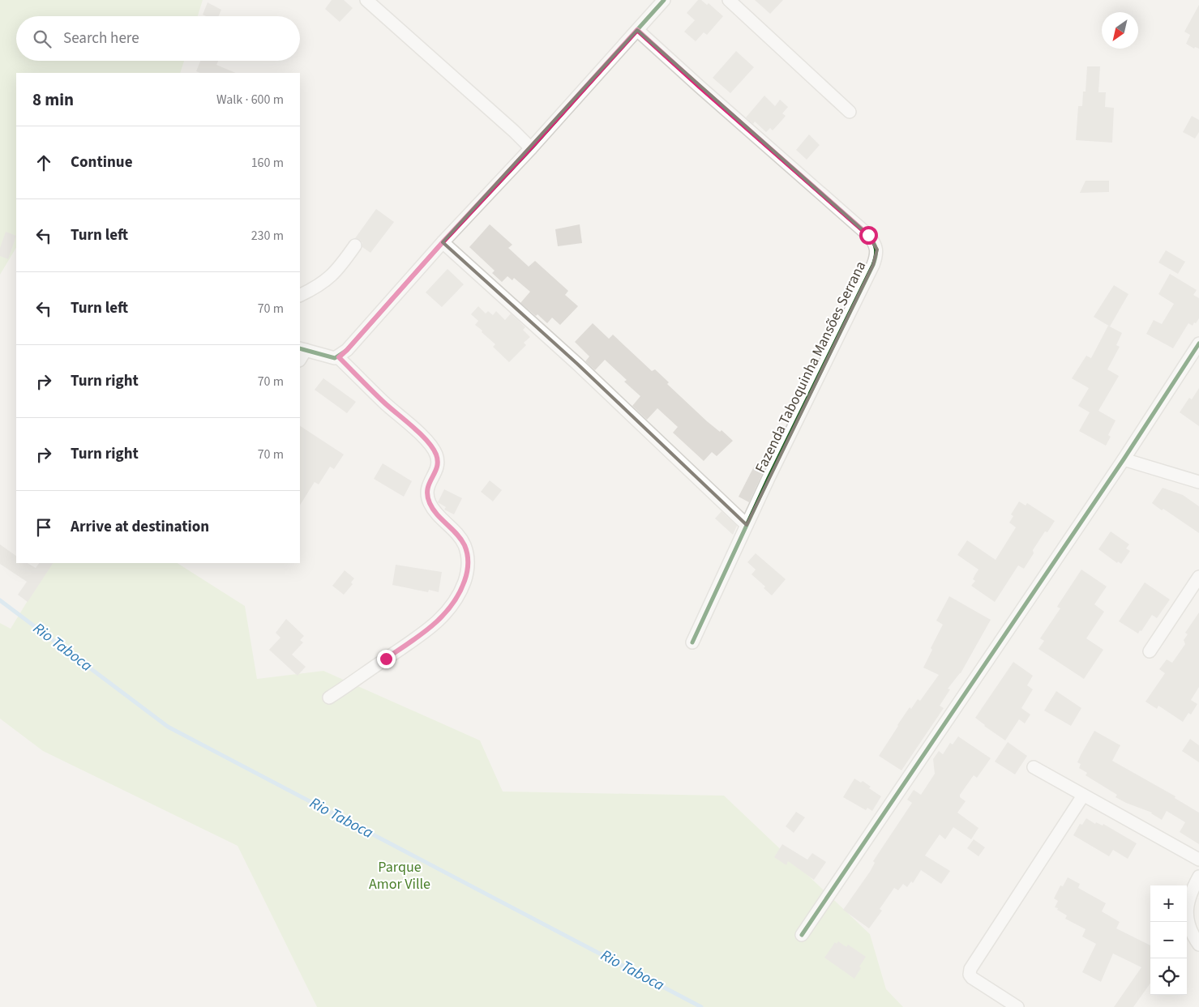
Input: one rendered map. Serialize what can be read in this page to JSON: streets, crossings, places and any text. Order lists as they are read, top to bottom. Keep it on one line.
{"streets":{"street":["Fazenda Taboquinha Mansões Serrana"]},"water":["Rio Taboca"],"parks":["Parque Amor Ville"],"north":"bottom left","page":{"search":"Search here","heading":["8 min","Walk · 600 m"],"list":[["Continue","160 m"],["Turn left","230 m"],["Turn left","70 m"],["Turn right","70 m"],["Turn right","70 m"],"Arrive at destination"],"map_buttons":["+","−"]}}
